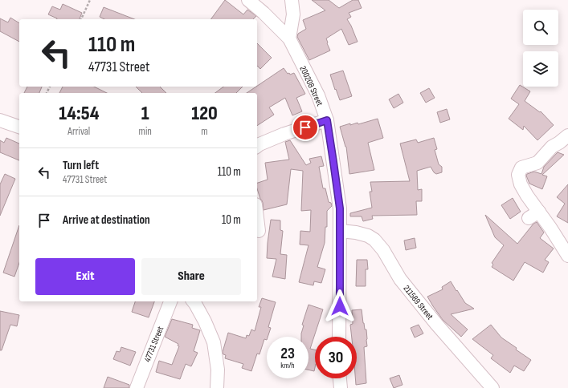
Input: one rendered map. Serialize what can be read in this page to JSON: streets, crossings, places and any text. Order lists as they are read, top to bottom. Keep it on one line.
{"streets":{"street":["200208 Street","211589 Street","47731 Street"]},"crossings":[["200208 Street","211589 Street"]],"page":{"turn":["110 m","47731 Street"],"eta":["14:54","Arrival","1","min","120","m"],"list":[{"name":"Turn left","note":"47731 Street","value":"110 m"},{"name":"Arrive at destination","value":"10 m"}],"buttons":["Exit","Share"],"speed":"23 km/h","limit":"30"}}
